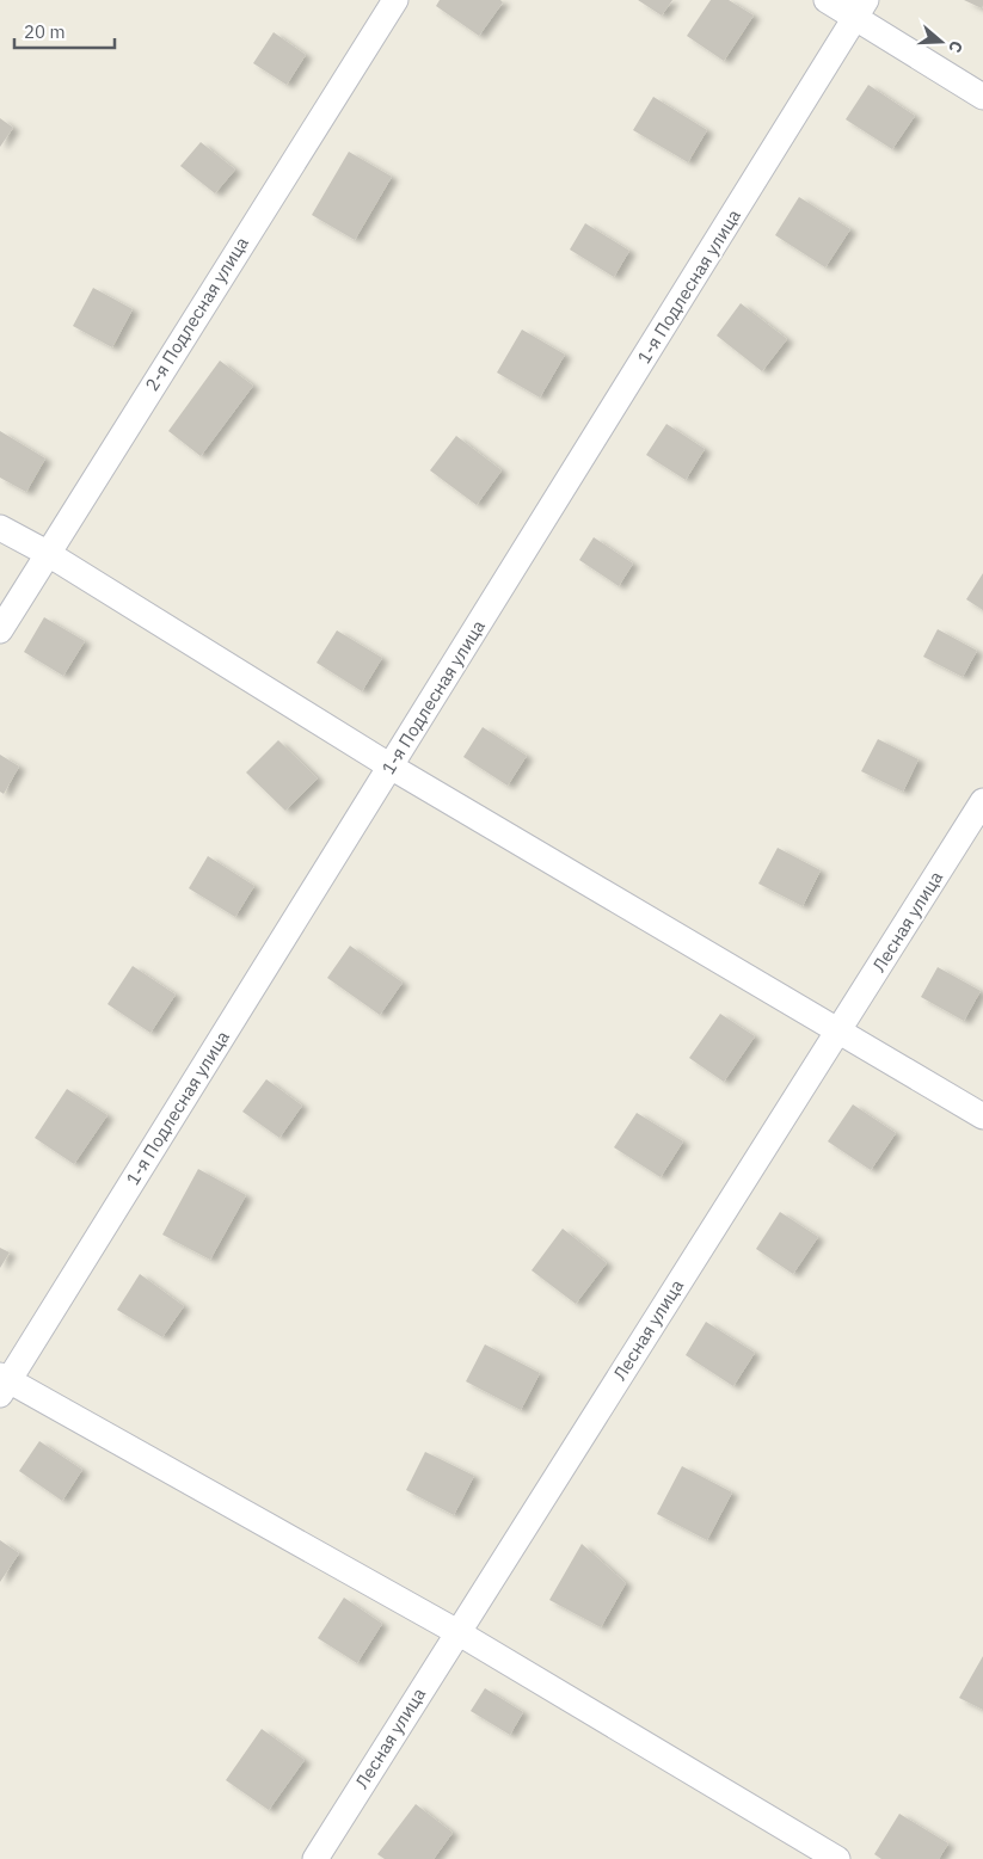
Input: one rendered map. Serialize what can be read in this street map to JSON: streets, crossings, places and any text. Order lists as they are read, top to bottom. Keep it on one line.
{"streets":{"street":["1-я Подлесная улица","2-я Подлесная улица","Лесная улица"]},"scale_bar":"20 m","north":"right"}
